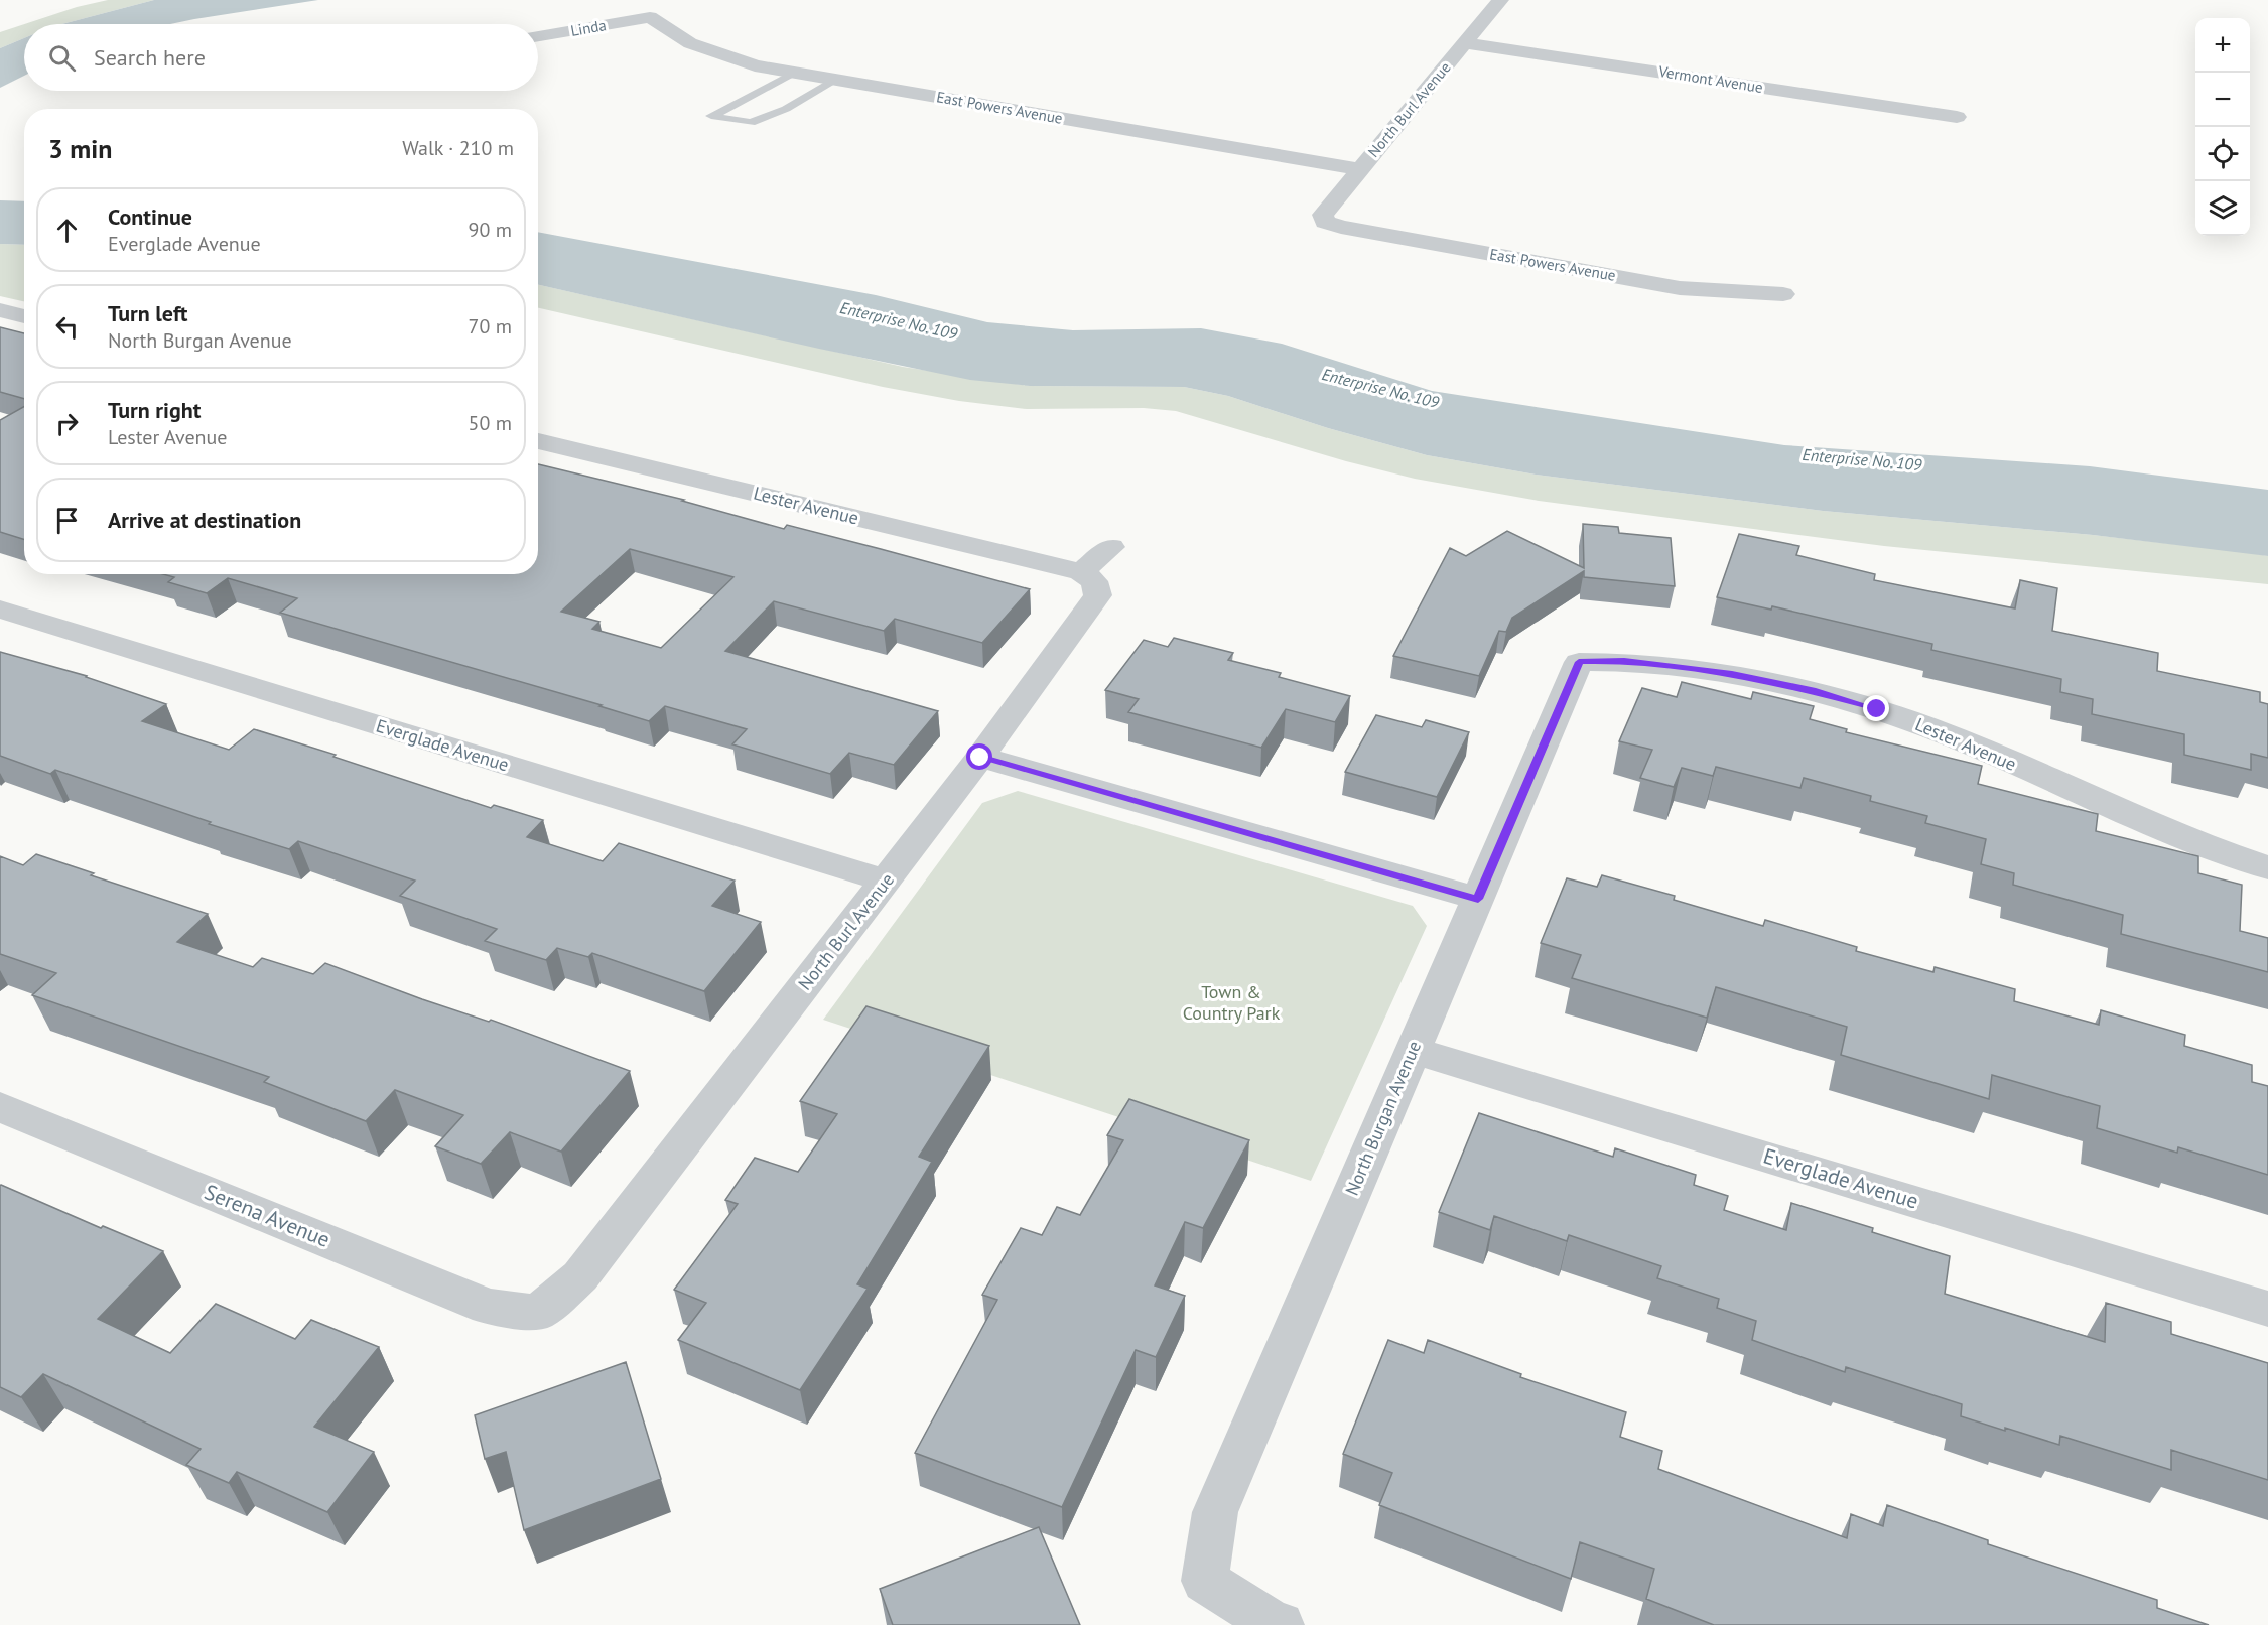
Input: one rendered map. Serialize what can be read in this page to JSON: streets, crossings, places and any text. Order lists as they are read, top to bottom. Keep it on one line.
{"streets":{"street":["Linda","Vermont Avenue","East Powers Avenue","North Burl Avenue","Lester Avenue","Everglade Avenue","North Burgan Avenue","Serena Avenue"]},"crossings":[["Linda","East Powers Avenue"],["Vermont Avenue","North Burl Avenue"],["East Powers Avenue","North Burl Avenue"],["North Burl Avenue","Lester Avenue"],["North Burl Avenue","Everglade Avenue"],["North Burl Avenue","Serena Avenue"],["Lester Avenue","North Burgan Avenue"],["Everglade Avenue","North Burgan Avenue"]],"water":["Enterprise No. 109"],"parks":["Town & Country Park"],"page":{"map_buttons":["+","−"],"search":"Search here","heading":["3 min","Walk · 210 m"],"list":[["Continue","Everglade Avenue","90 m"],["Turn left","North Burgan Avenue","70 m"],["Turn right","Lester Avenue","50 m"],"Arrive at destination"]}}
